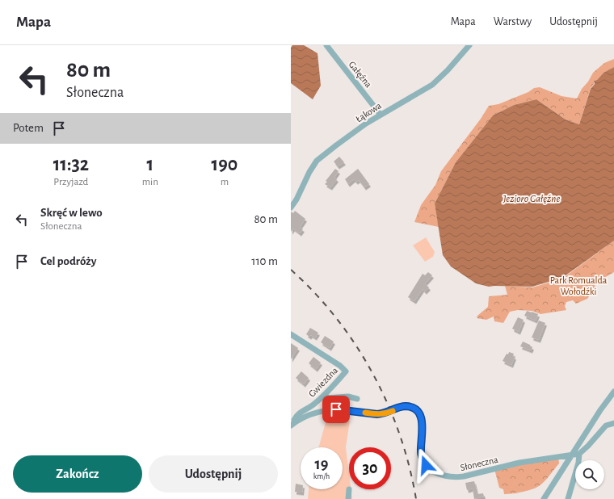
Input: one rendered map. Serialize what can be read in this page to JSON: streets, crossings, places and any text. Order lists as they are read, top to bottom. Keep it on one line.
{"streets":{"street":["Gałęźna","Łąkowa","Gwiezdna","Słoneczna"]},"crossings":[["Gałęźna","Łąkowa"],["Gwiezdna","Słoneczna"]],"water":["Jezioro Gałęźne"],"parks":["Park Romualda Wołodźki"],"page":{"header":"Mapa","nav":["Mapa","Warstwy","Udostępnij"],"turn":["80 m","Słoneczna"],"then":"Potem","eta":["11:32","Przyjazd","1","min","190","m"],"list":[{"name":"Skręć w lewo","note":"Słoneczna","value":"80 m"},{"name":"Cel podróży","value":"110 m"}],"speed":"19 km/h","limit":"30","buttons":["Zakończ","Udostępnij"]}}
